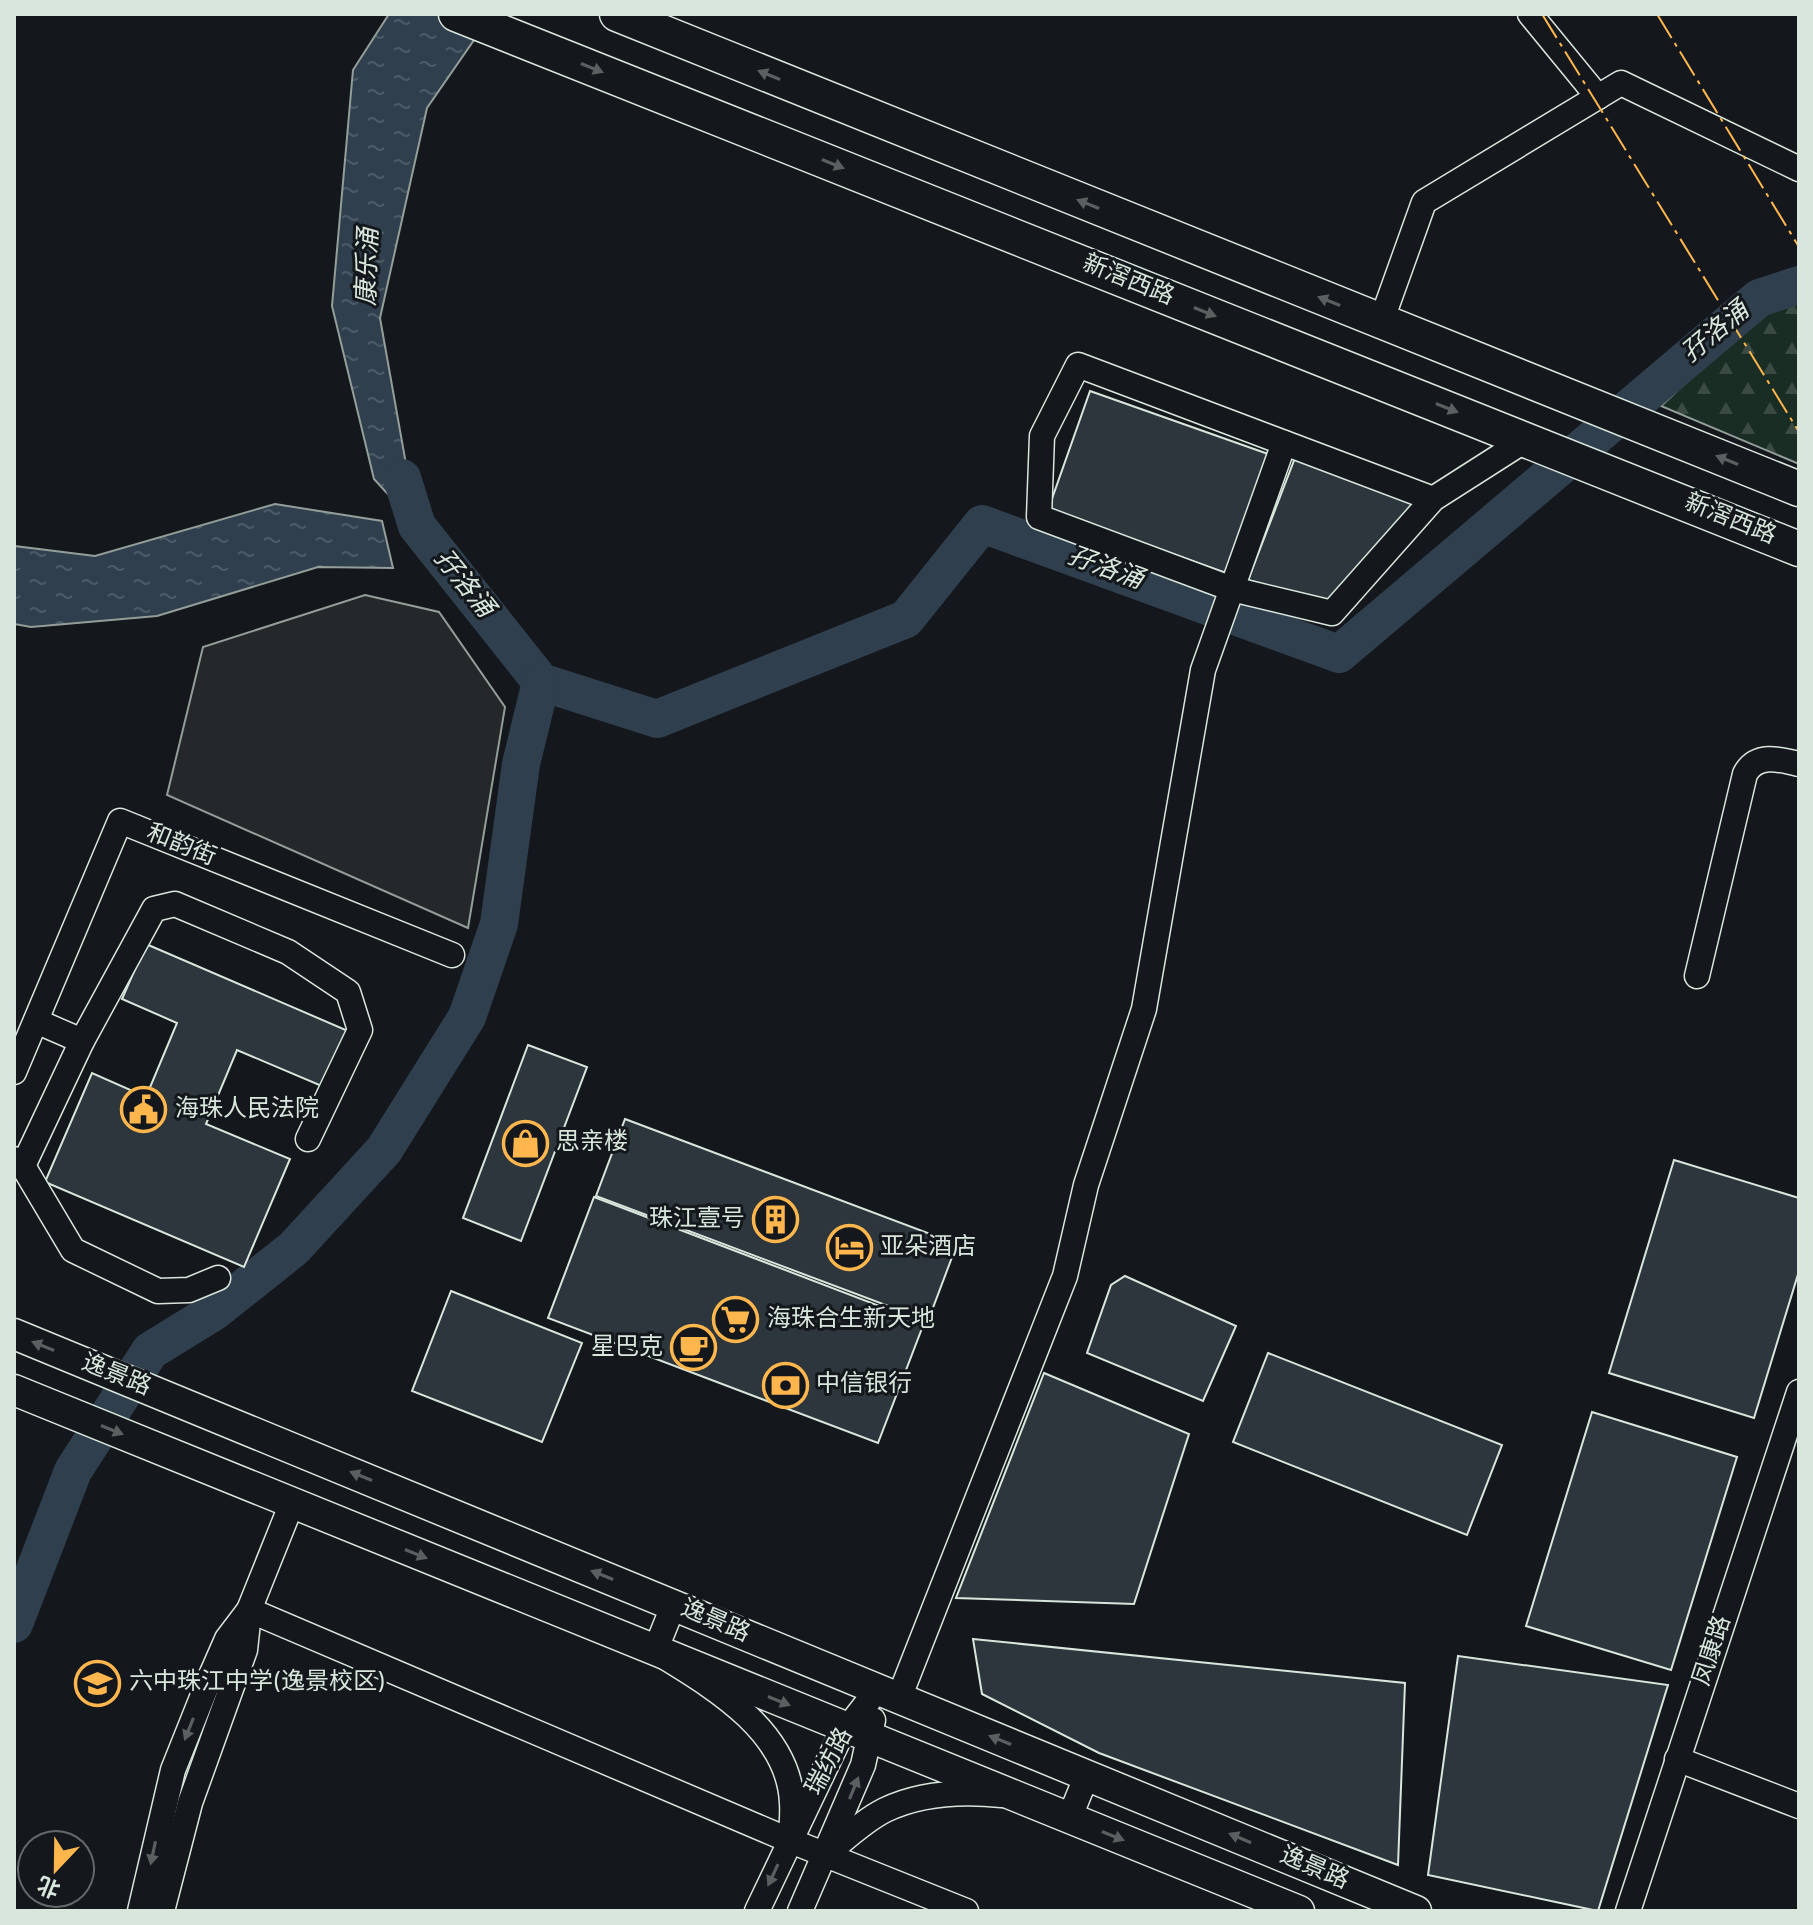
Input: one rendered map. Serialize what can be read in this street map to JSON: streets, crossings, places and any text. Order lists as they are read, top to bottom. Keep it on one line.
{"streets":{"highway":["新滘西路"],"main road":["逸景路"],"street":["和韵街","凤康路","瑞纺路"]},"crossings":[["逸景路","瑞纺路"]],"water":["康乐涌","孖洛涌"],"places":{"public building":["海珠人民法院"],"shop":["思亲楼"],"building":["珠江壹号"],"hotel":["亚朵酒店"],"supermarket":["海珠合生新天地"],"cafe":["星巴克"],"bank":["中信银行"],"school or university":["六中珠江中学(逸景校区)"]},"north":"bottom"}
